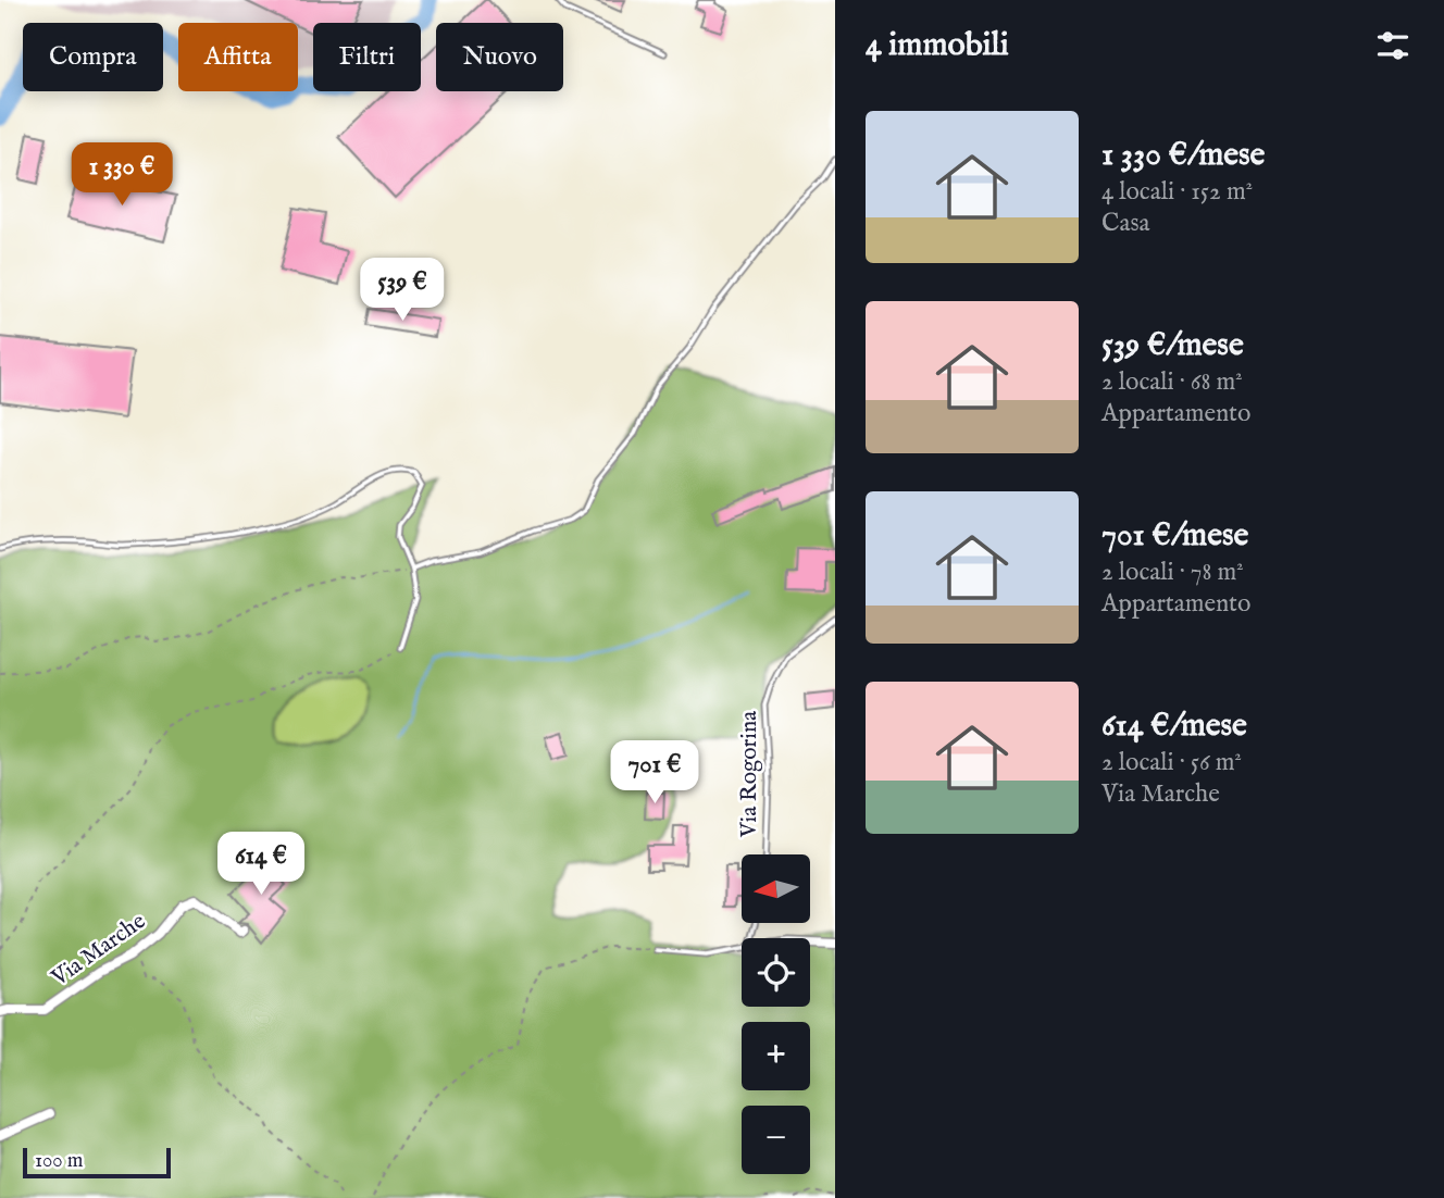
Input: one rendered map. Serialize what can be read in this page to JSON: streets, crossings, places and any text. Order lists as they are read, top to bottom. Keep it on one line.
{"streets":{"street":["Via Marche"],"lane":["Via Rogorina"]},"scale_bar":"100 m","north":"left","page":{"heading":"4 immobili","chip":["Compra","Affitta","Filtri","Nuovo"],"list":[{"name":"1 330 €/mese","note":"4 locali · 152 m² · Casa"},{"name":"539 €/mese","note":"2 locali · 68 m² · Appartamento"},{"name":"701 €/mese","note":"2 locali · 78 m² · Appartamento"},{"name":"614 €/mese","note":"2 locali · 56 m² · Via Marche"}],"price":["1 330 €","539 €","701 €","614 €"],"map_buttons":["+","−"],"scale":"100 m"}}
